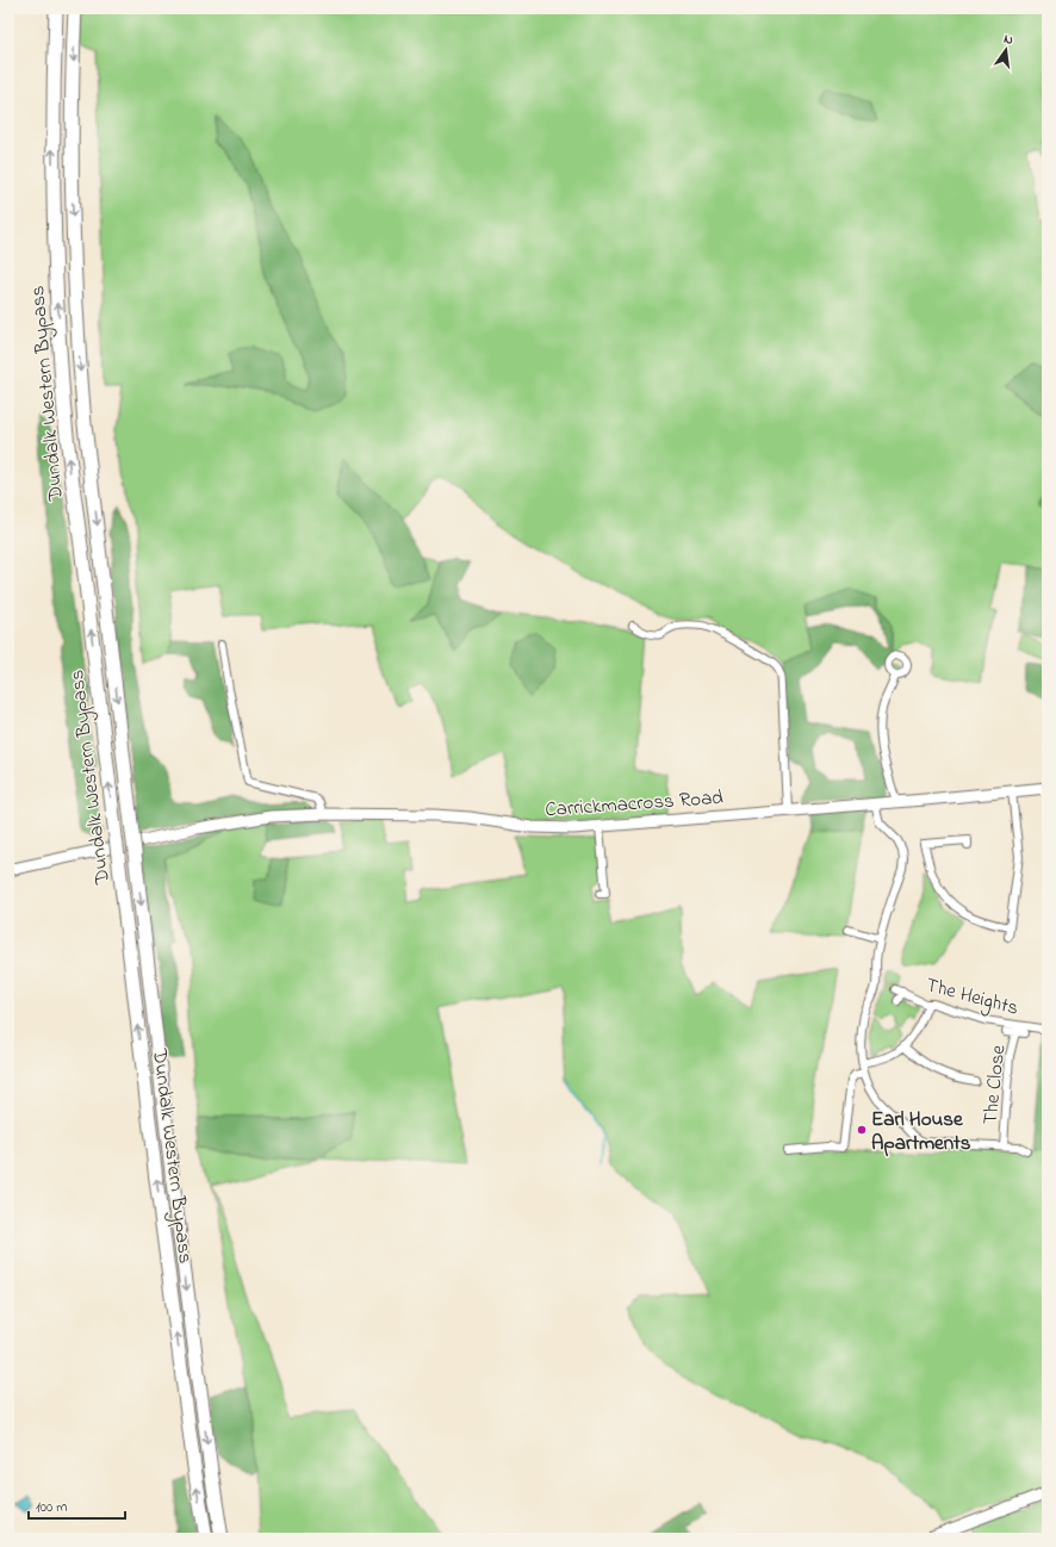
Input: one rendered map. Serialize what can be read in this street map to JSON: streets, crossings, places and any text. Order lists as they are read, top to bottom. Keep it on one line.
{"streets":{"highway":["Dundalk Western Bypass"],"main road":["Carrickmacross Road"],"street":["The Heights","The Close"]},"crossings":[["Dundalk Western Bypass","Carrickmacross Road"]],"places":["Earl House Apartments"],"scale_bar":"100 m","north":"top"}
